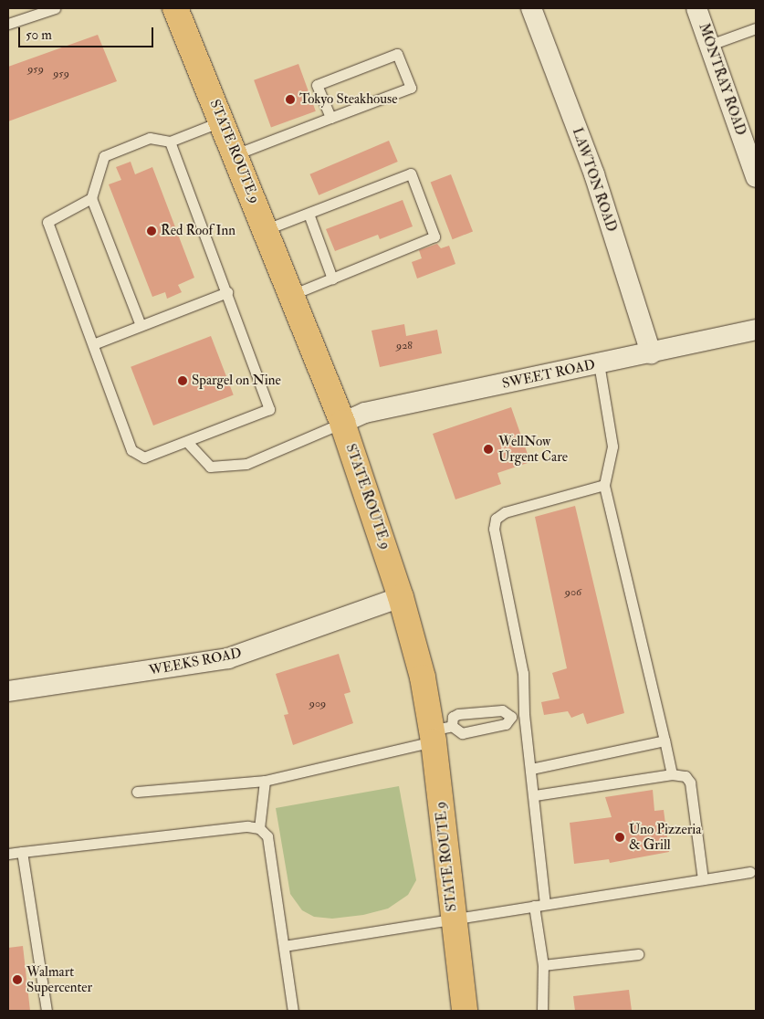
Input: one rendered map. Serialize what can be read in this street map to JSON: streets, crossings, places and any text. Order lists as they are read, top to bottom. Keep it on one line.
{"streets":{"main road":["STATE ROUTE 9"],"street":["MONTRAY ROAD","LAWTON ROAD","SWEET ROAD","WEEKS ROAD"]},"crossings":[["STATE ROUTE 9","SWEET ROAD"],["STATE ROUTE 9","WEEKS ROAD"],["LAWTON ROAD","SWEET ROAD"]],"places":["Tokyo Steakhouse","Red Roof Inn","Spargel on Nine","WellNow Urgent Care","Uno Pizzeria & Grill","Walmart Supercenter"],"house_numbers":["959","959","928","906","909"],"scale_bar":"50 m"}
